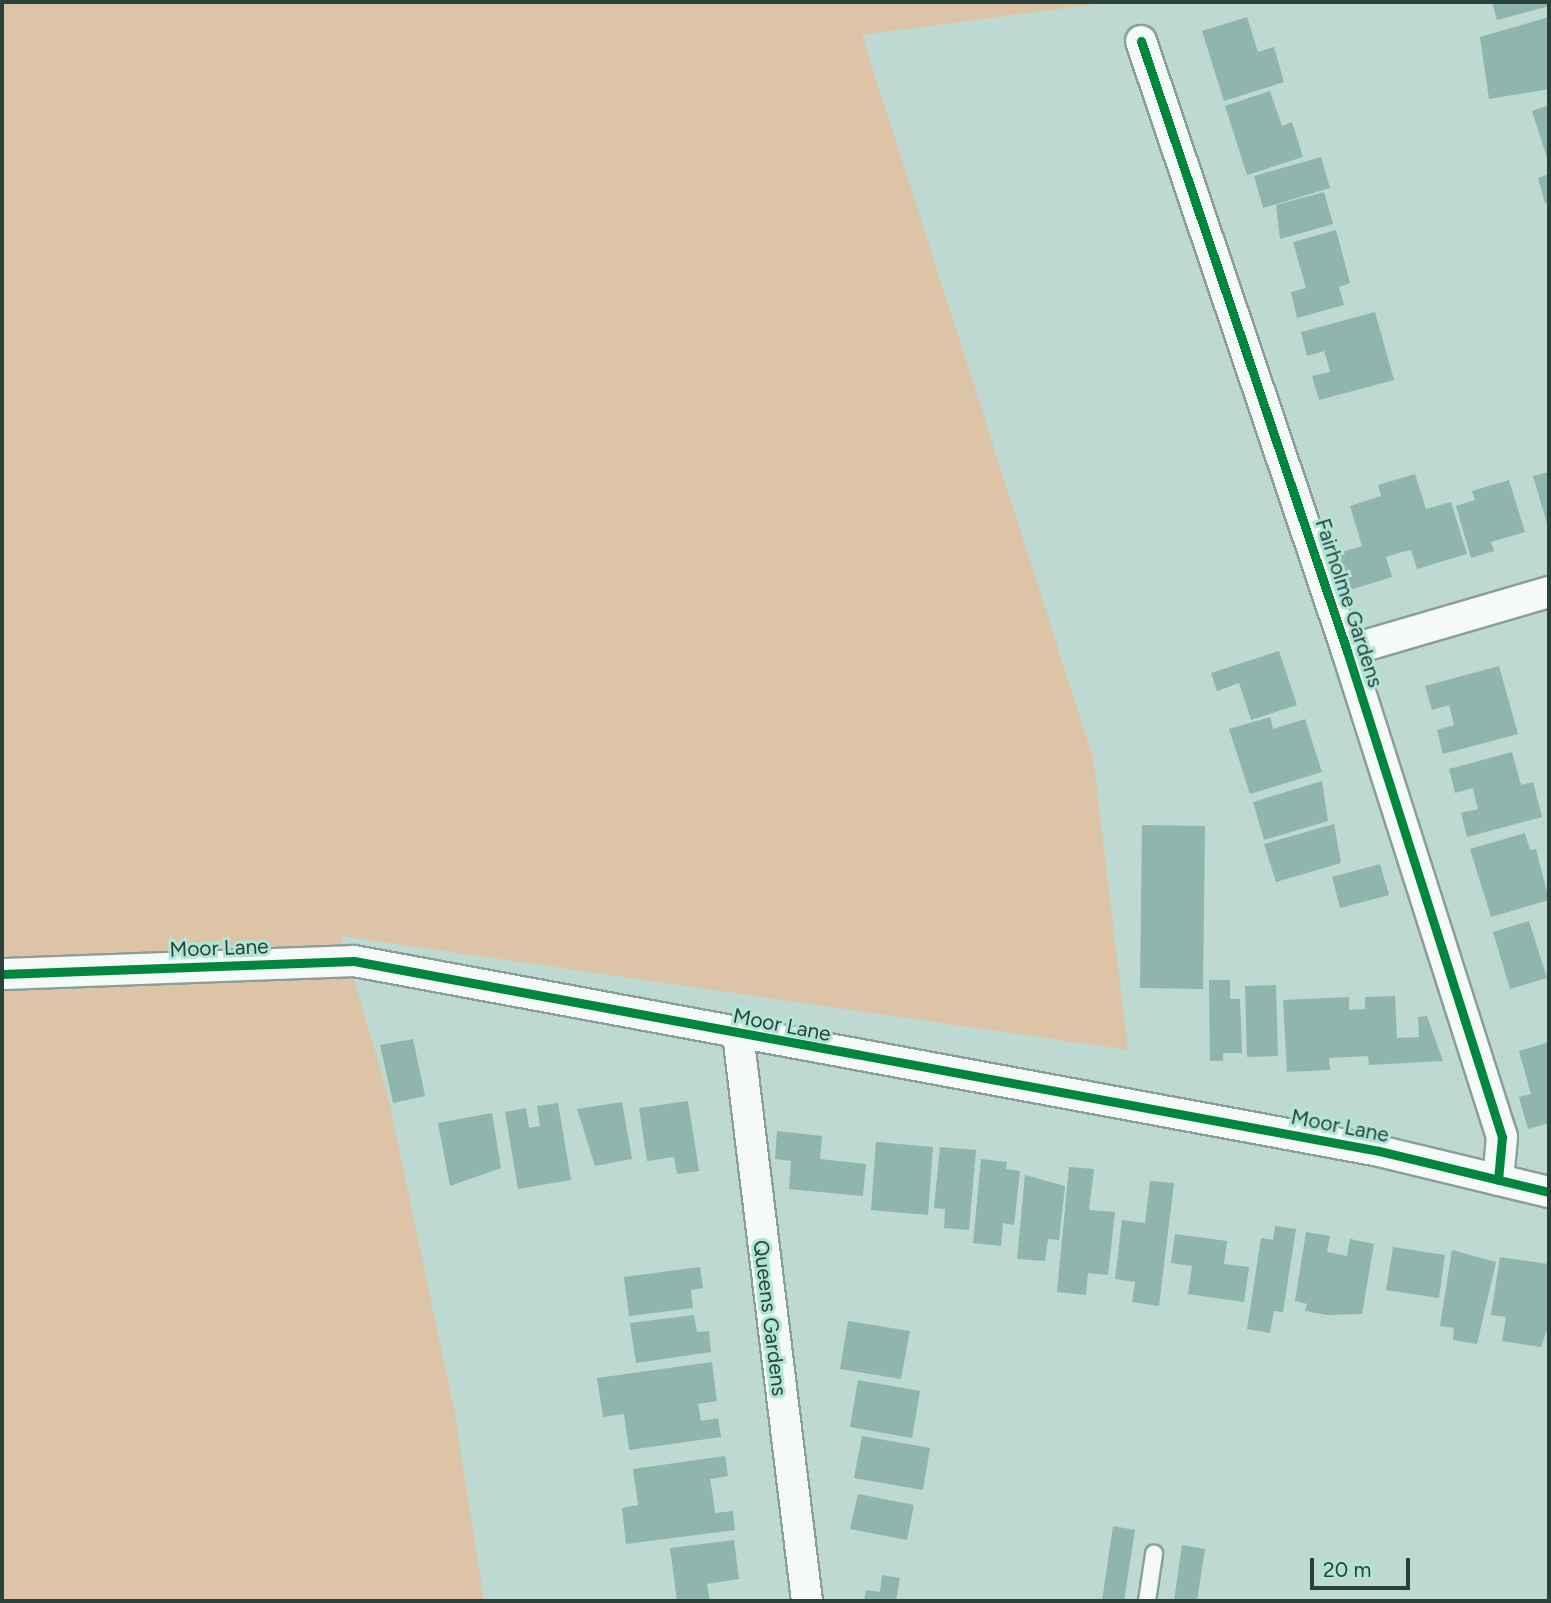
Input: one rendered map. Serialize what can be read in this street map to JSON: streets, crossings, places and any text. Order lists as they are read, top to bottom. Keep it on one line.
{"streets":{"street":["Fairholme Gardens","Moor Lane","Queens Gardens"]},"crossings":[["Fairholme Gardens","Moor Lane"],["Moor Lane","Queens Gardens"]],"scale_bar":"20 m"}
